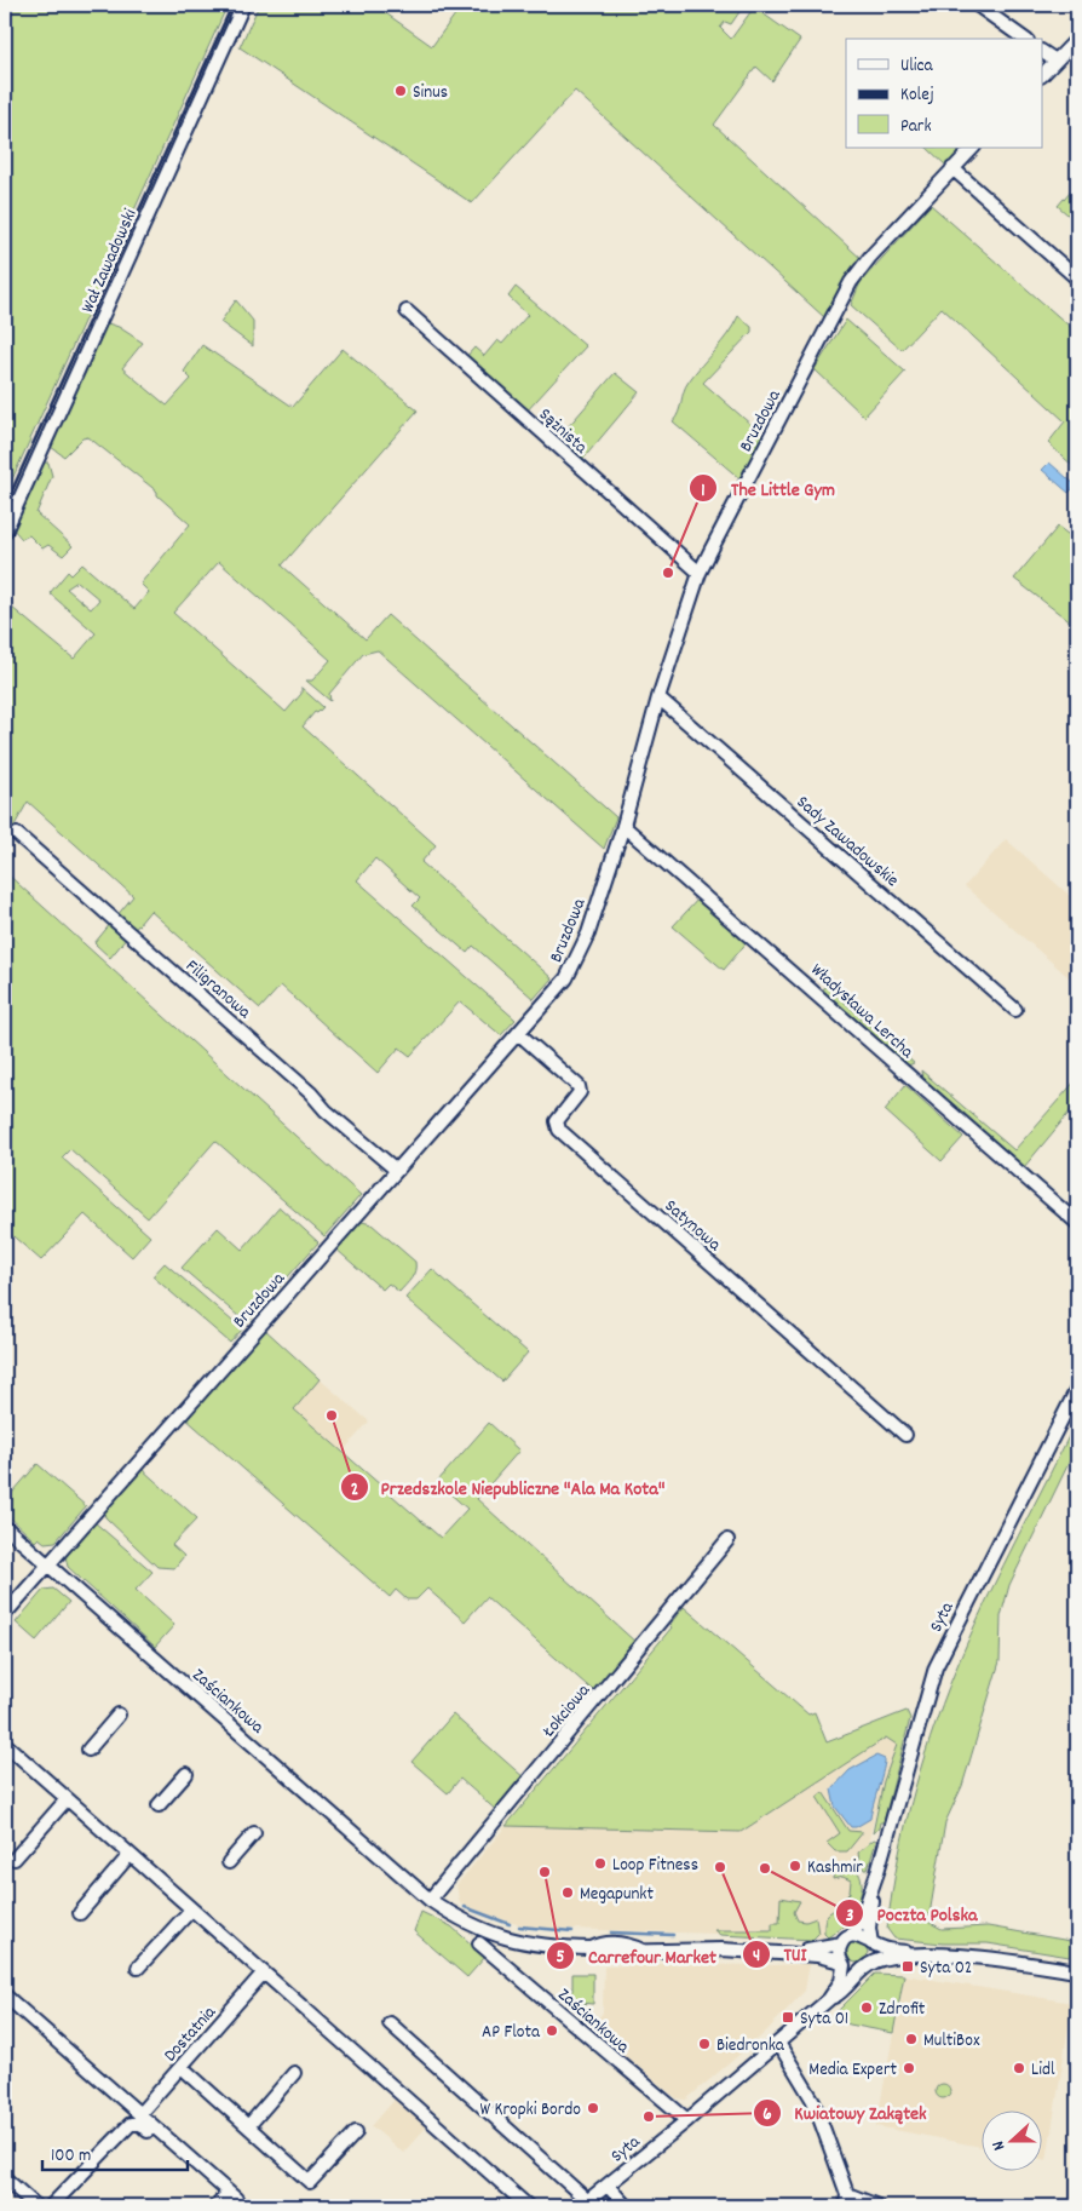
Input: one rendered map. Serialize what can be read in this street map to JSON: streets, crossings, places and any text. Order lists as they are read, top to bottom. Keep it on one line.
{"streets":{"street":["Wał Zawadowski","Bruzdowa","Sążnista","Sady Zawadowskie","Filigranowa","Władysława Lercha","Satynowa","Syta","Zaściankowa","Łokciowa","Dostatnia"]},"crossings":[["Bruzdowa","Sążnista"],["Bruzdowa","Sady Zawadowskie"],["Bruzdowa","Filigranowa"],["Bruzdowa","Władysława Lercha"],["Bruzdowa","Satynowa"],["Bruzdowa","Zaściankowa"],["Syta","Zaściankowa"],["Zaściankowa","Łokciowa"]],"places":{"other":["Sinus","The Little Gym","Przedszkole Niepubliczne \"Ala Ma Kota\"","Loop Fitness","Kashmir","TUI","Poczta Polska","Carrefour Market","Megapunkt","Zdrofit","AP Flota","MultiBox","Biedronka","Media Expert","Lidl","W Kropki Bordo","Kwiatowy Zakątek"],"transit":["Syta 02","Syta 01"]},"legend":["Ulica","Kolej","Park"],"scale_bar":"100 m","north":"left"}
